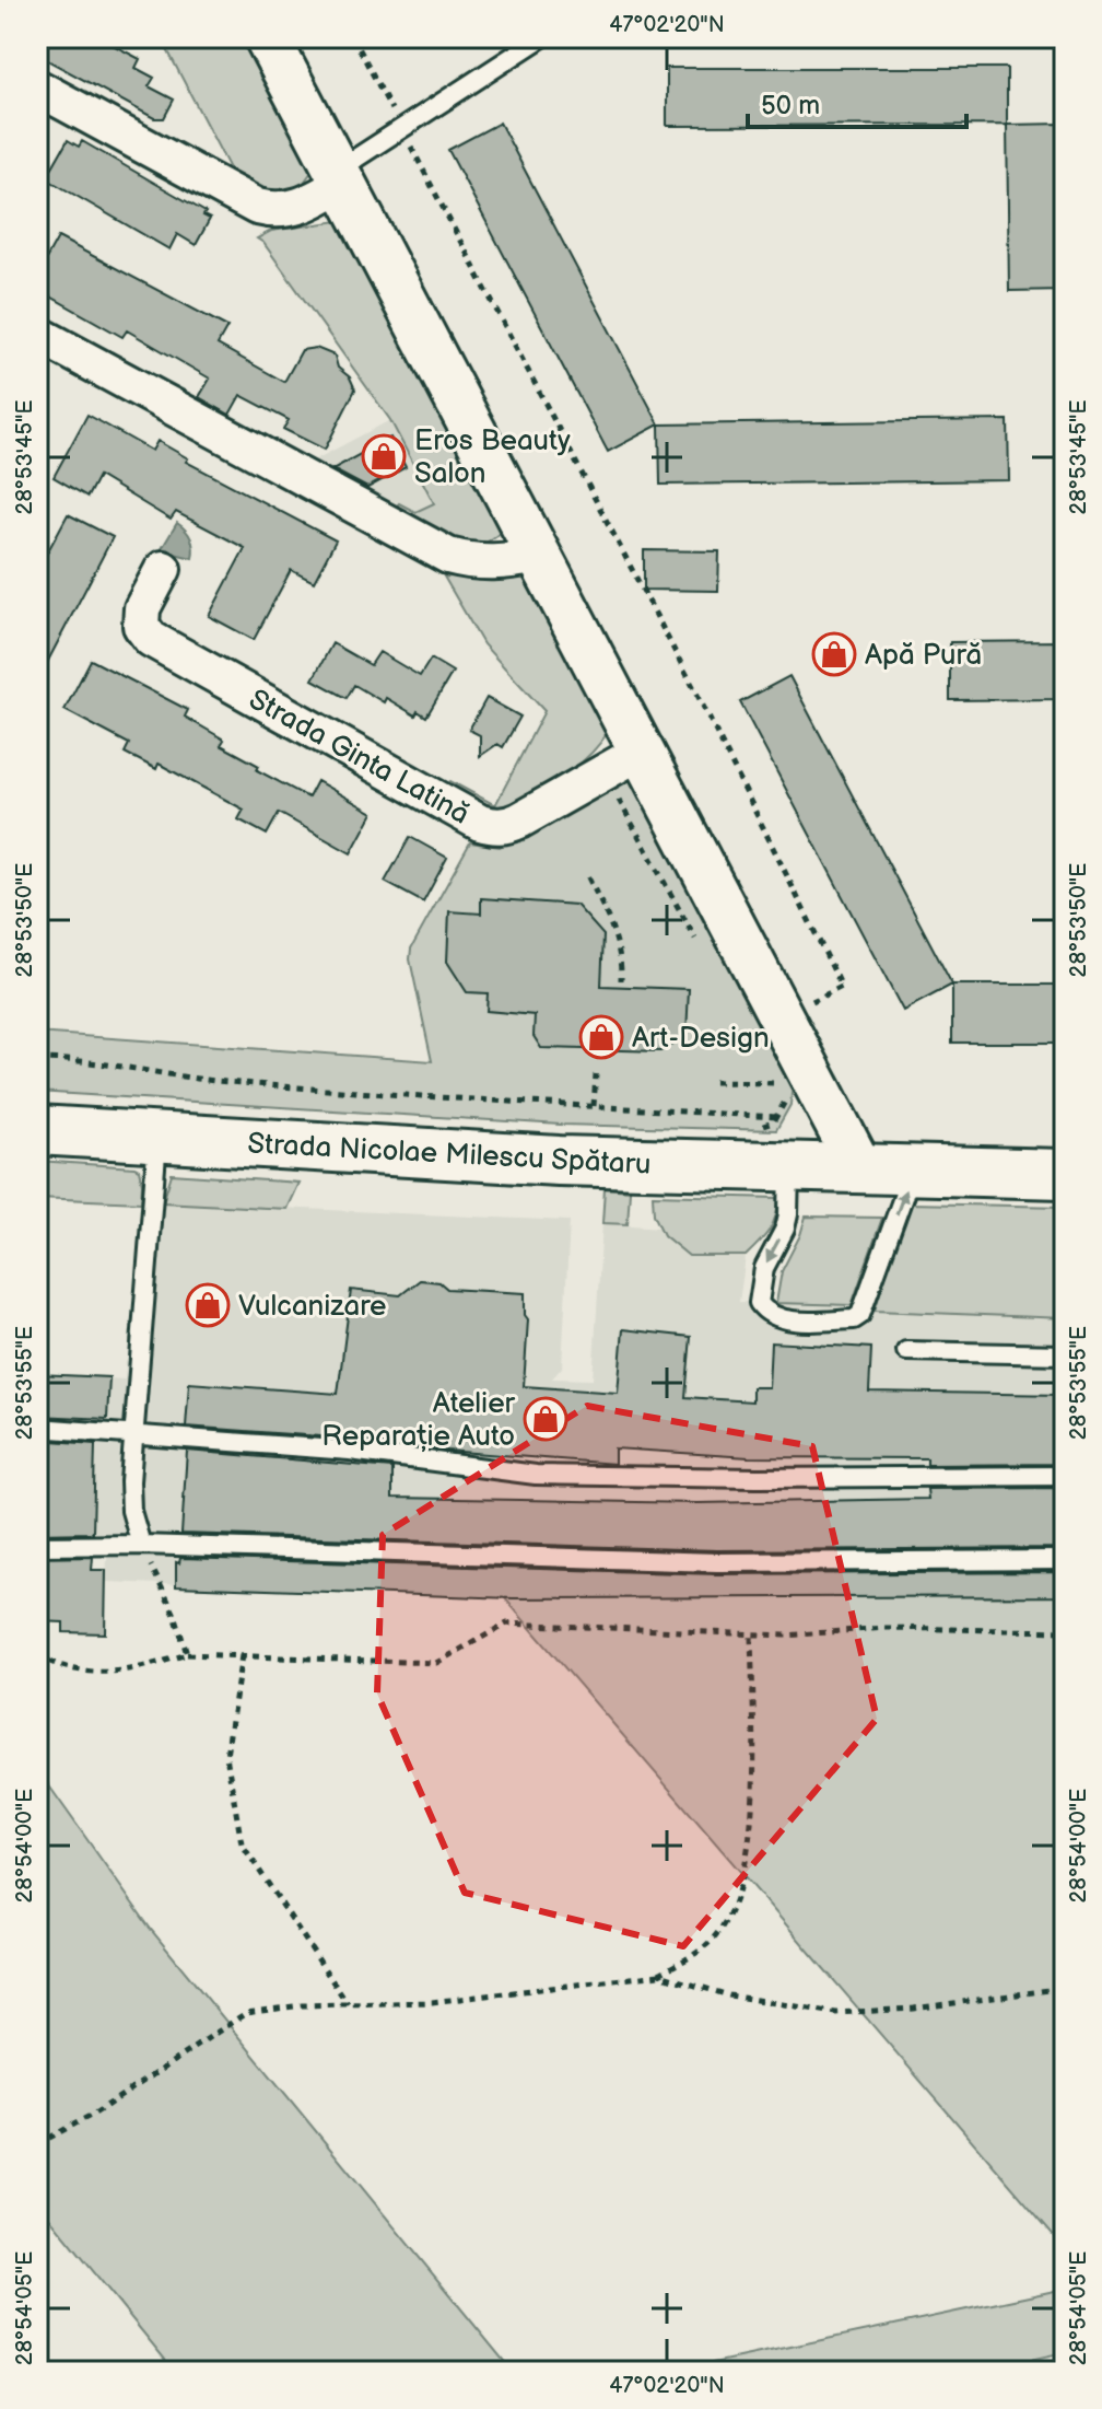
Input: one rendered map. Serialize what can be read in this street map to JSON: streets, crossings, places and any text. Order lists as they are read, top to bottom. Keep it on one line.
{"streets":{"main road":["Strada Nicolae Milescu Spătaru"],"street":["Strada Ginta Latină"]},"places":{"shop":["Eros Beauty Salon","Apă Pură","Art-Design","Vulcanizare","Atelier Reparație Auto"]},"scale_bar":"50 m","coordinates":["47°02'20\"N","28°53'45\"E","28°53'50\"E","28°53'55\"E","28°54'00\"E","28°54'05\"E"]}
